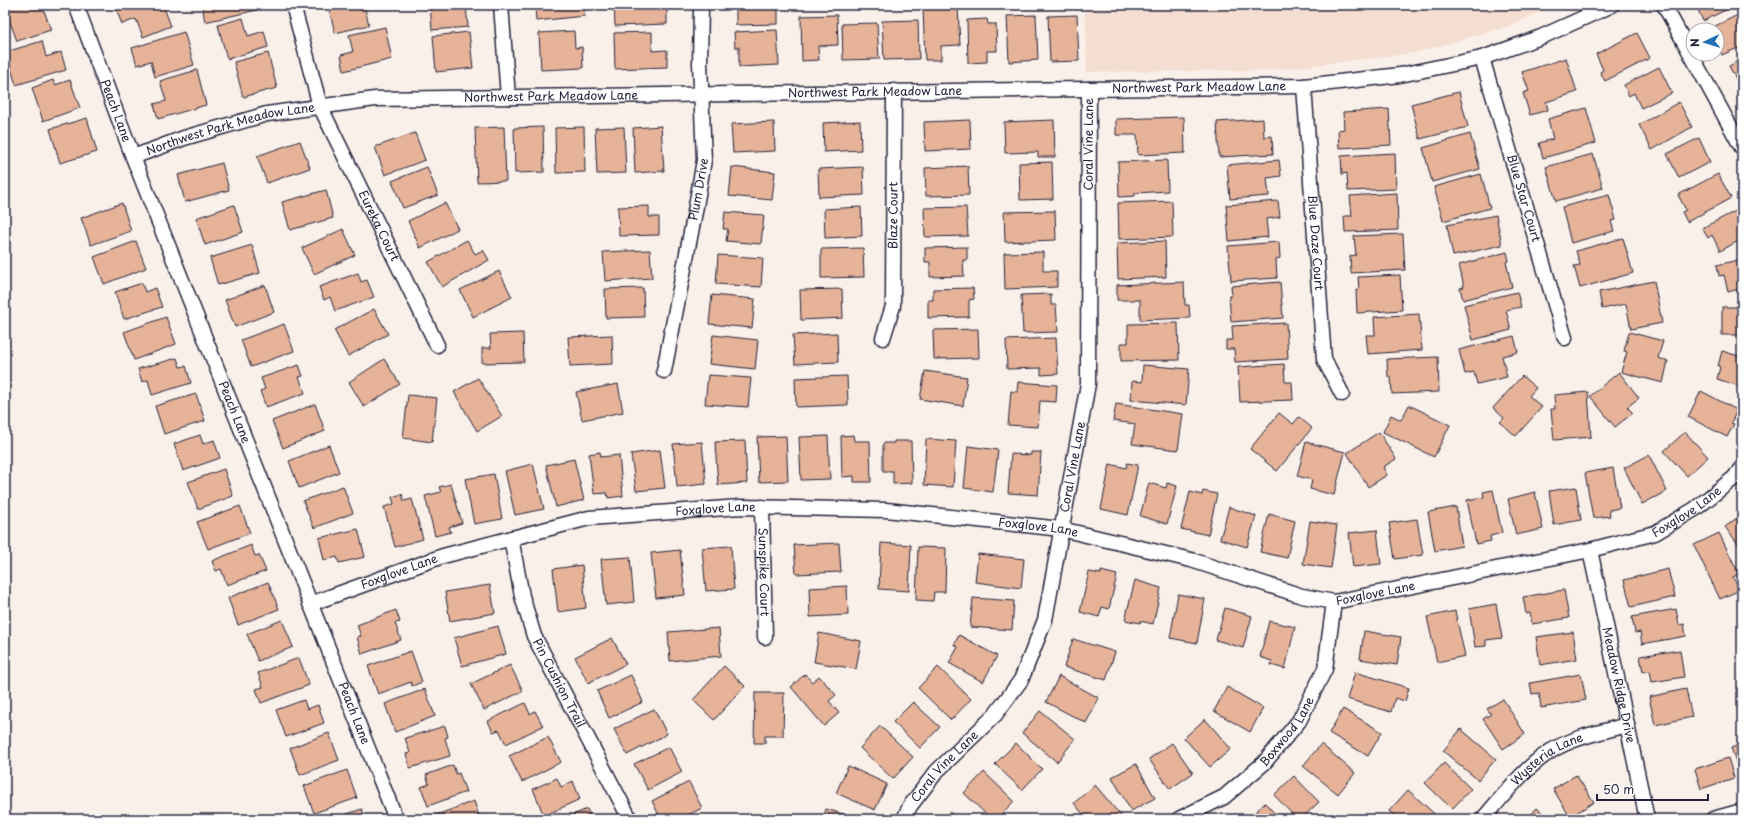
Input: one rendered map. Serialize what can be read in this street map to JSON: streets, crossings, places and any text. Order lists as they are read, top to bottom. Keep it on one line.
{"streets":{"street":["Northwest Park Meadow Lane","Peach Lane","Coral Vine Lane","Plum Drive","Blue Star Court","Blaze Court","Eureka Court","Blue Daze Court","Foxglove Lane","Sunspike Court","Pin Cushion Trail","Meadow Ridge Drive","Boxwood Lane","Wysteria Lane"]},"crossings":[["Northwest Park Meadow Lane","Peach Lane"],["Northwest Park Meadow Lane","Coral Vine Lane"],["Northwest Park Meadow Lane","Plum Drive"],["Northwest Park Meadow Lane","Blue Star Court"],["Northwest Park Meadow Lane","Blaze Court"],["Northwest Park Meadow Lane","Eureka Court"],["Northwest Park Meadow Lane","Blue Daze Court"],["Peach Lane","Foxglove Lane"],["Coral Vine Lane","Foxglove Lane"],["Foxglove Lane","Sunspike Court"],["Foxglove Lane","Pin Cushion Trail"],["Foxglove Lane","Meadow Ridge Drive"],["Foxglove Lane","Boxwood Lane"],["Meadow Ridge Drive","Wysteria Lane"]],"scale_bar":"50 m","north":"left"}
